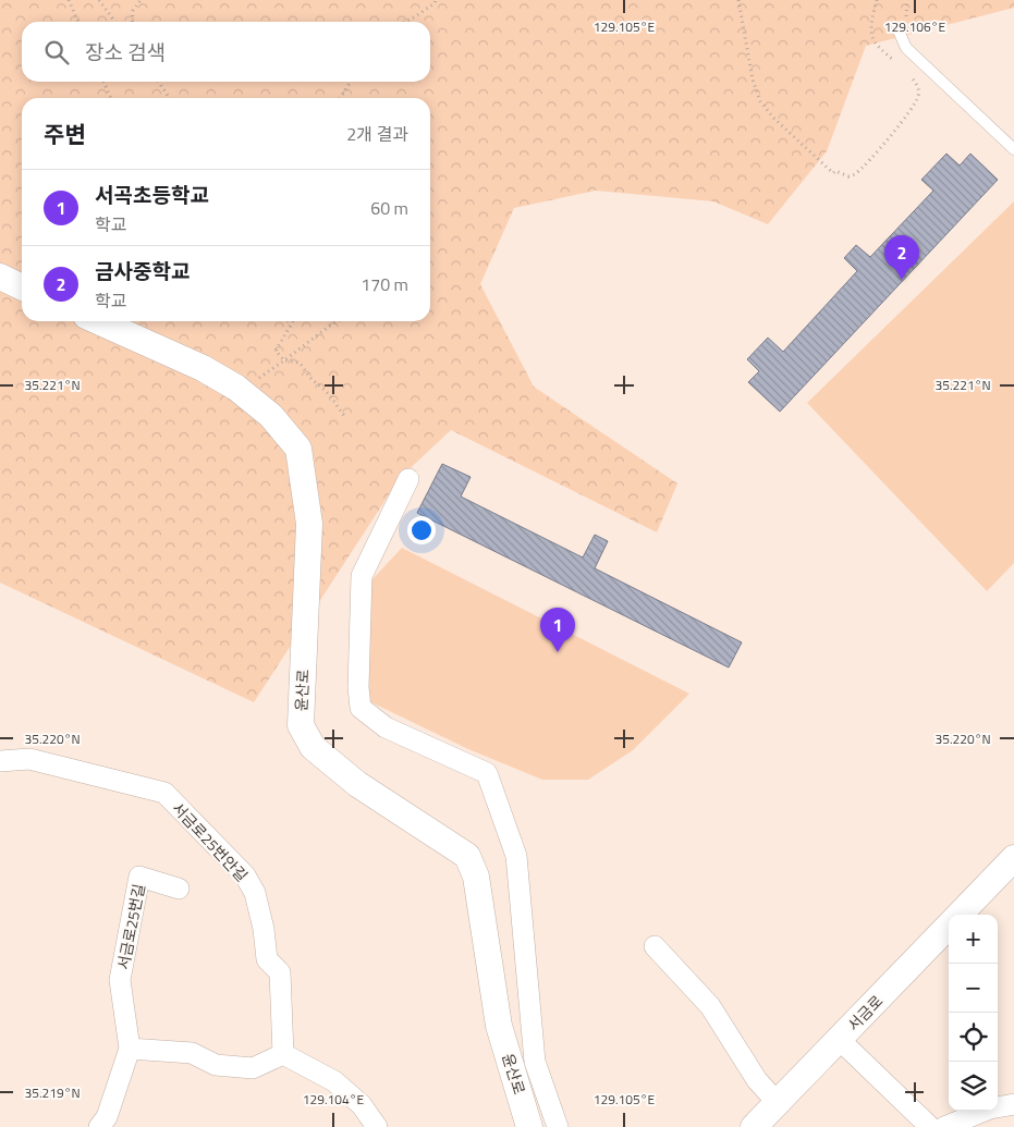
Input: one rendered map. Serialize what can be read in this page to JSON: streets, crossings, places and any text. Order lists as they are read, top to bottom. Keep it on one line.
{"streets":{"street":["윤산로","서금로25번안길","서금로25번길","서금로"]},"page":{"search":"장소 검색","heading":["주변","2개 결과"],"list":[{"mark":"1","name":"서곡초등학교","note":"학교","value":"60 m"},{"mark":"2","name":"금사중학교","note":"학교","value":"170 m"}],"pins":["2","1"],"map_buttons":["+","−"]},"coordinates":["129.105°E","129.106°E","35.221°N","35.220°N","35.219°N","129.104°E"]}
